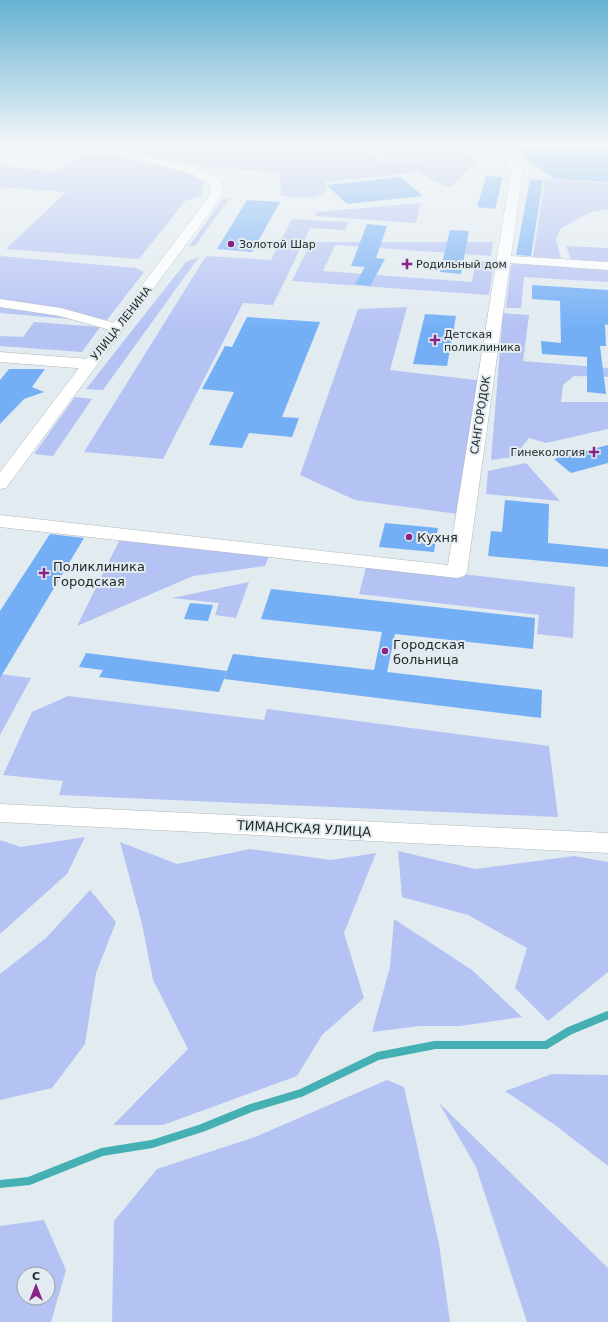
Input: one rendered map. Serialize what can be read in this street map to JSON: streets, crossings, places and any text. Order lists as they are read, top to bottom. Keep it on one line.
{"streets":{"street":["УЛИЦА ЛЕНИНА","САНГОРОДОК","ТИМАНСКАЯ УЛИЦА"]},"places":{"other":["Золотой Шар","Кухня","Городская больница"],"health":["Родильный дом","Детская поликлиника","Гинекология","Поликлиника Городская"]},"north":"top"}
